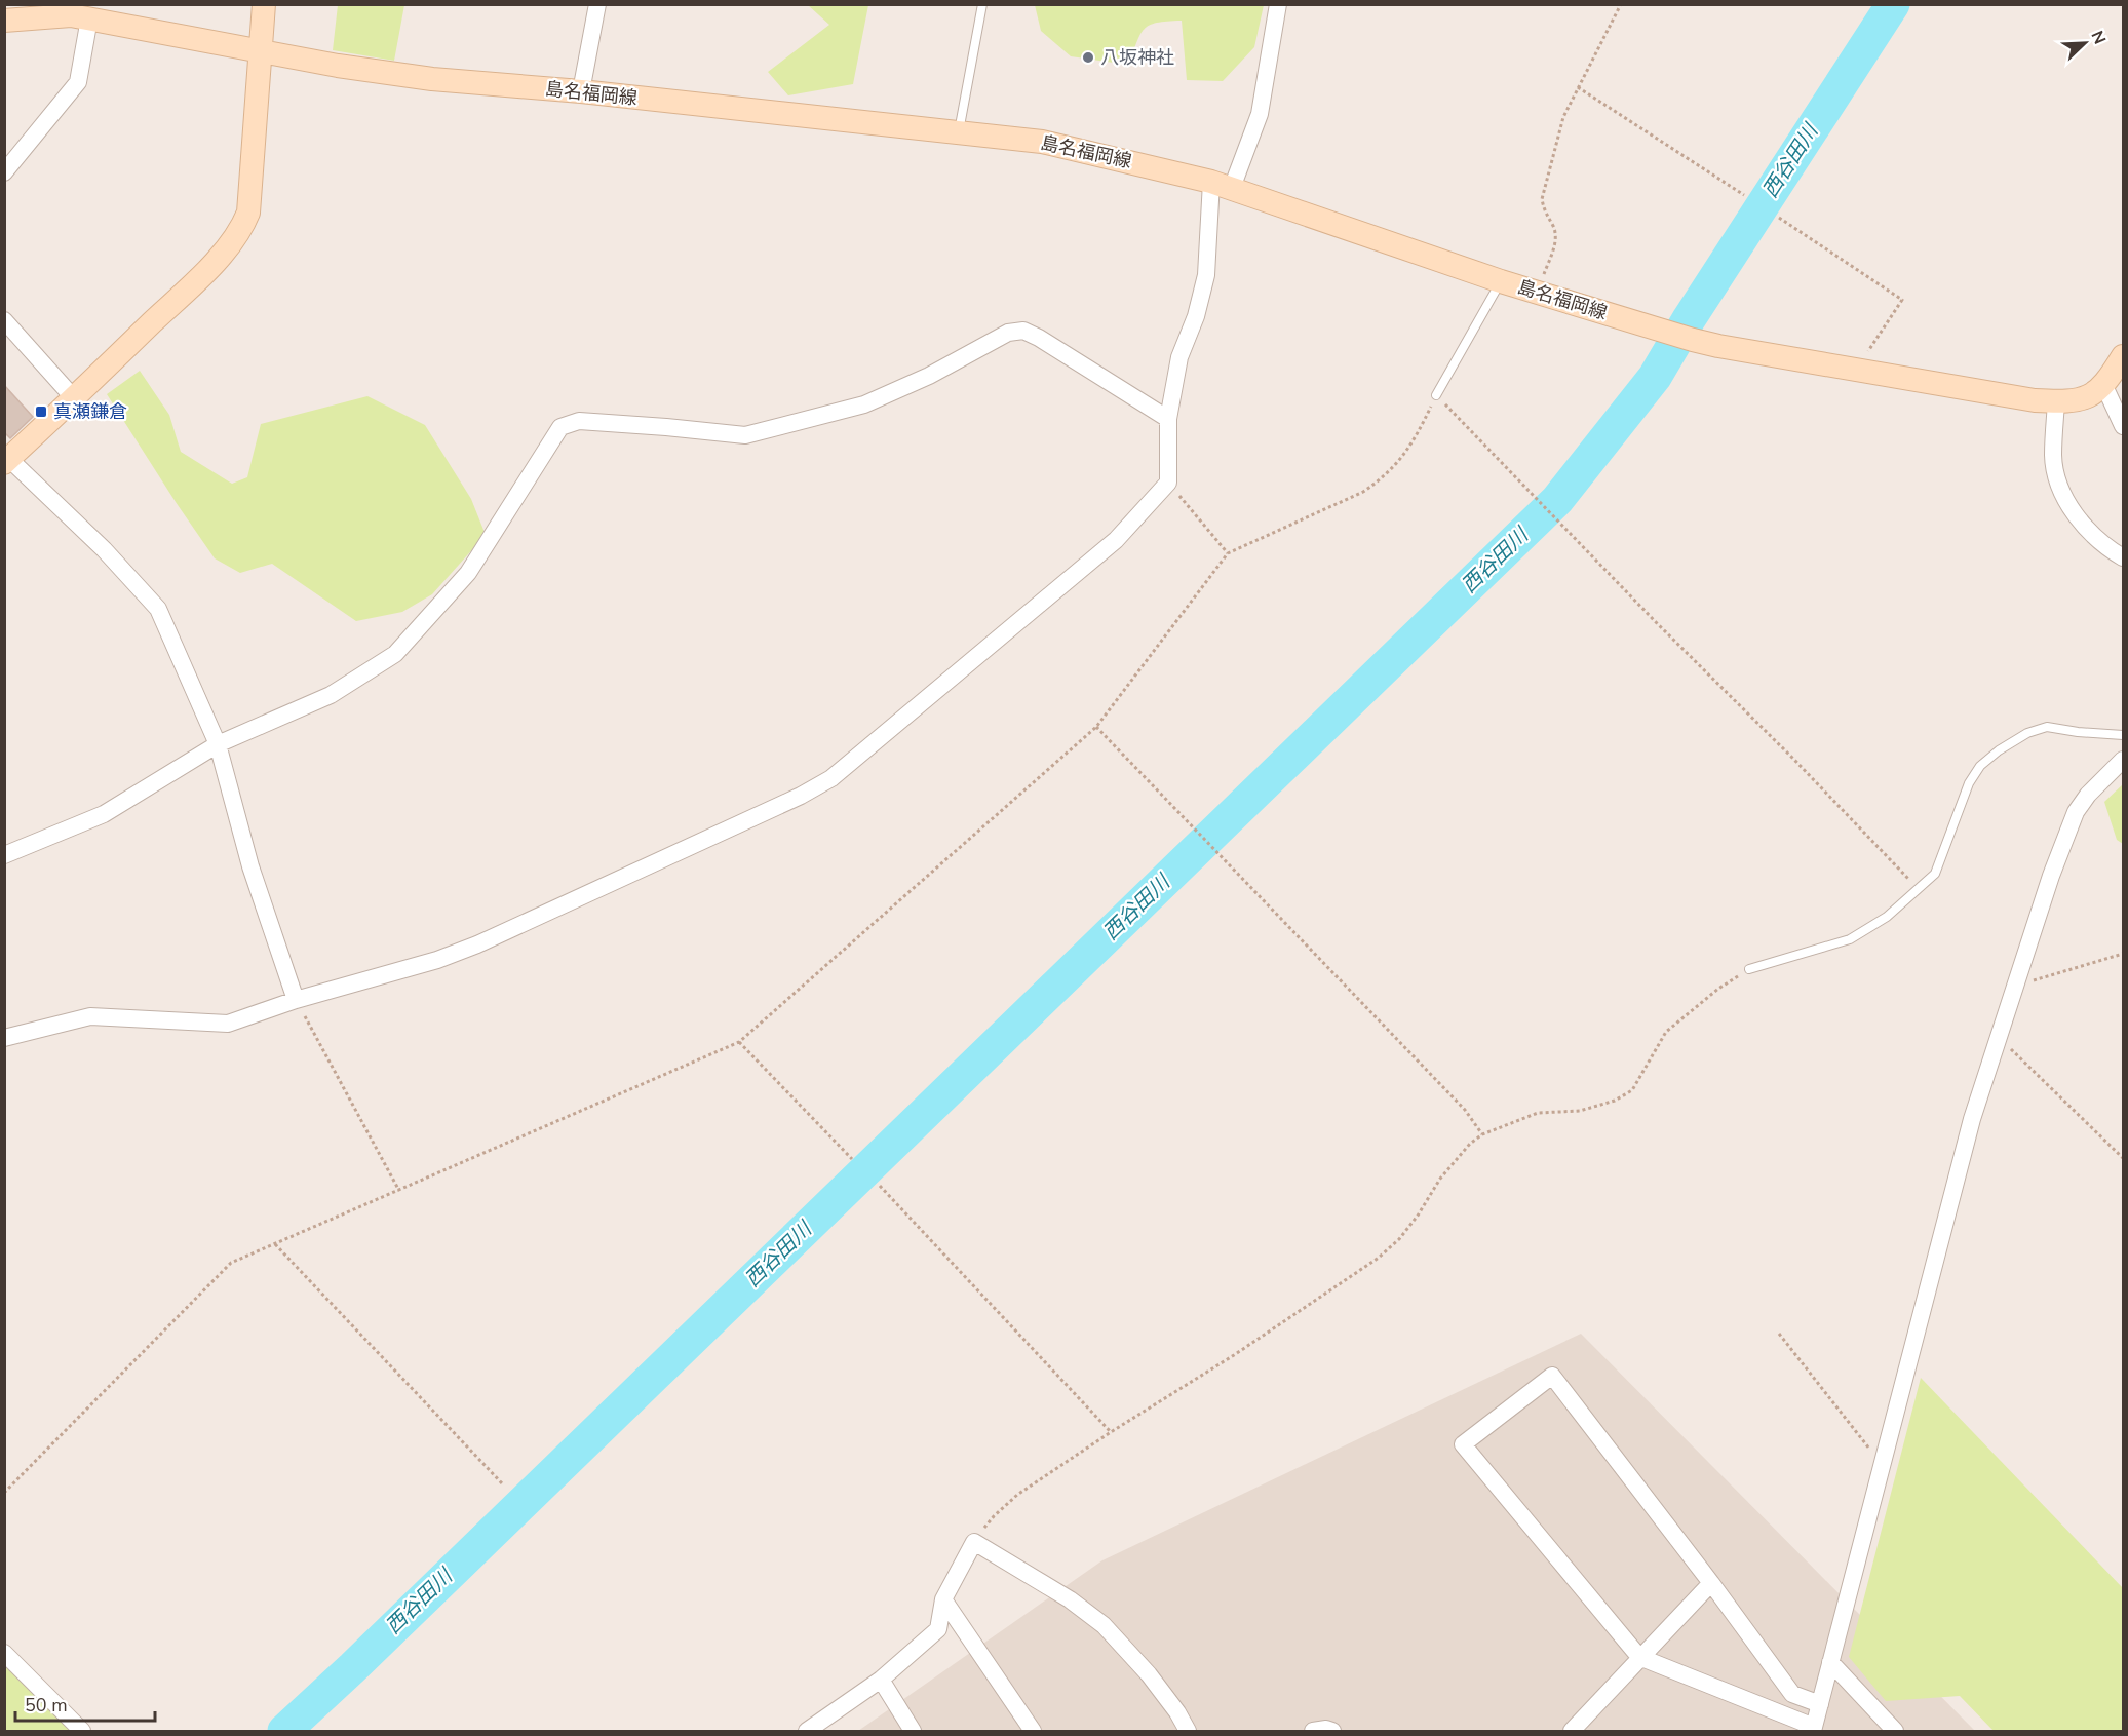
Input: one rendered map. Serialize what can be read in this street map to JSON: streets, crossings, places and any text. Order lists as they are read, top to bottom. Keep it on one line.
{"streets":{"main road":["島名福岡線"]},"water":["西谷田川"],"places":{"other":["八坂神社"],"transit":["真瀬鎌倉"]},"scale_bar":"50 m","north":"top right"}
